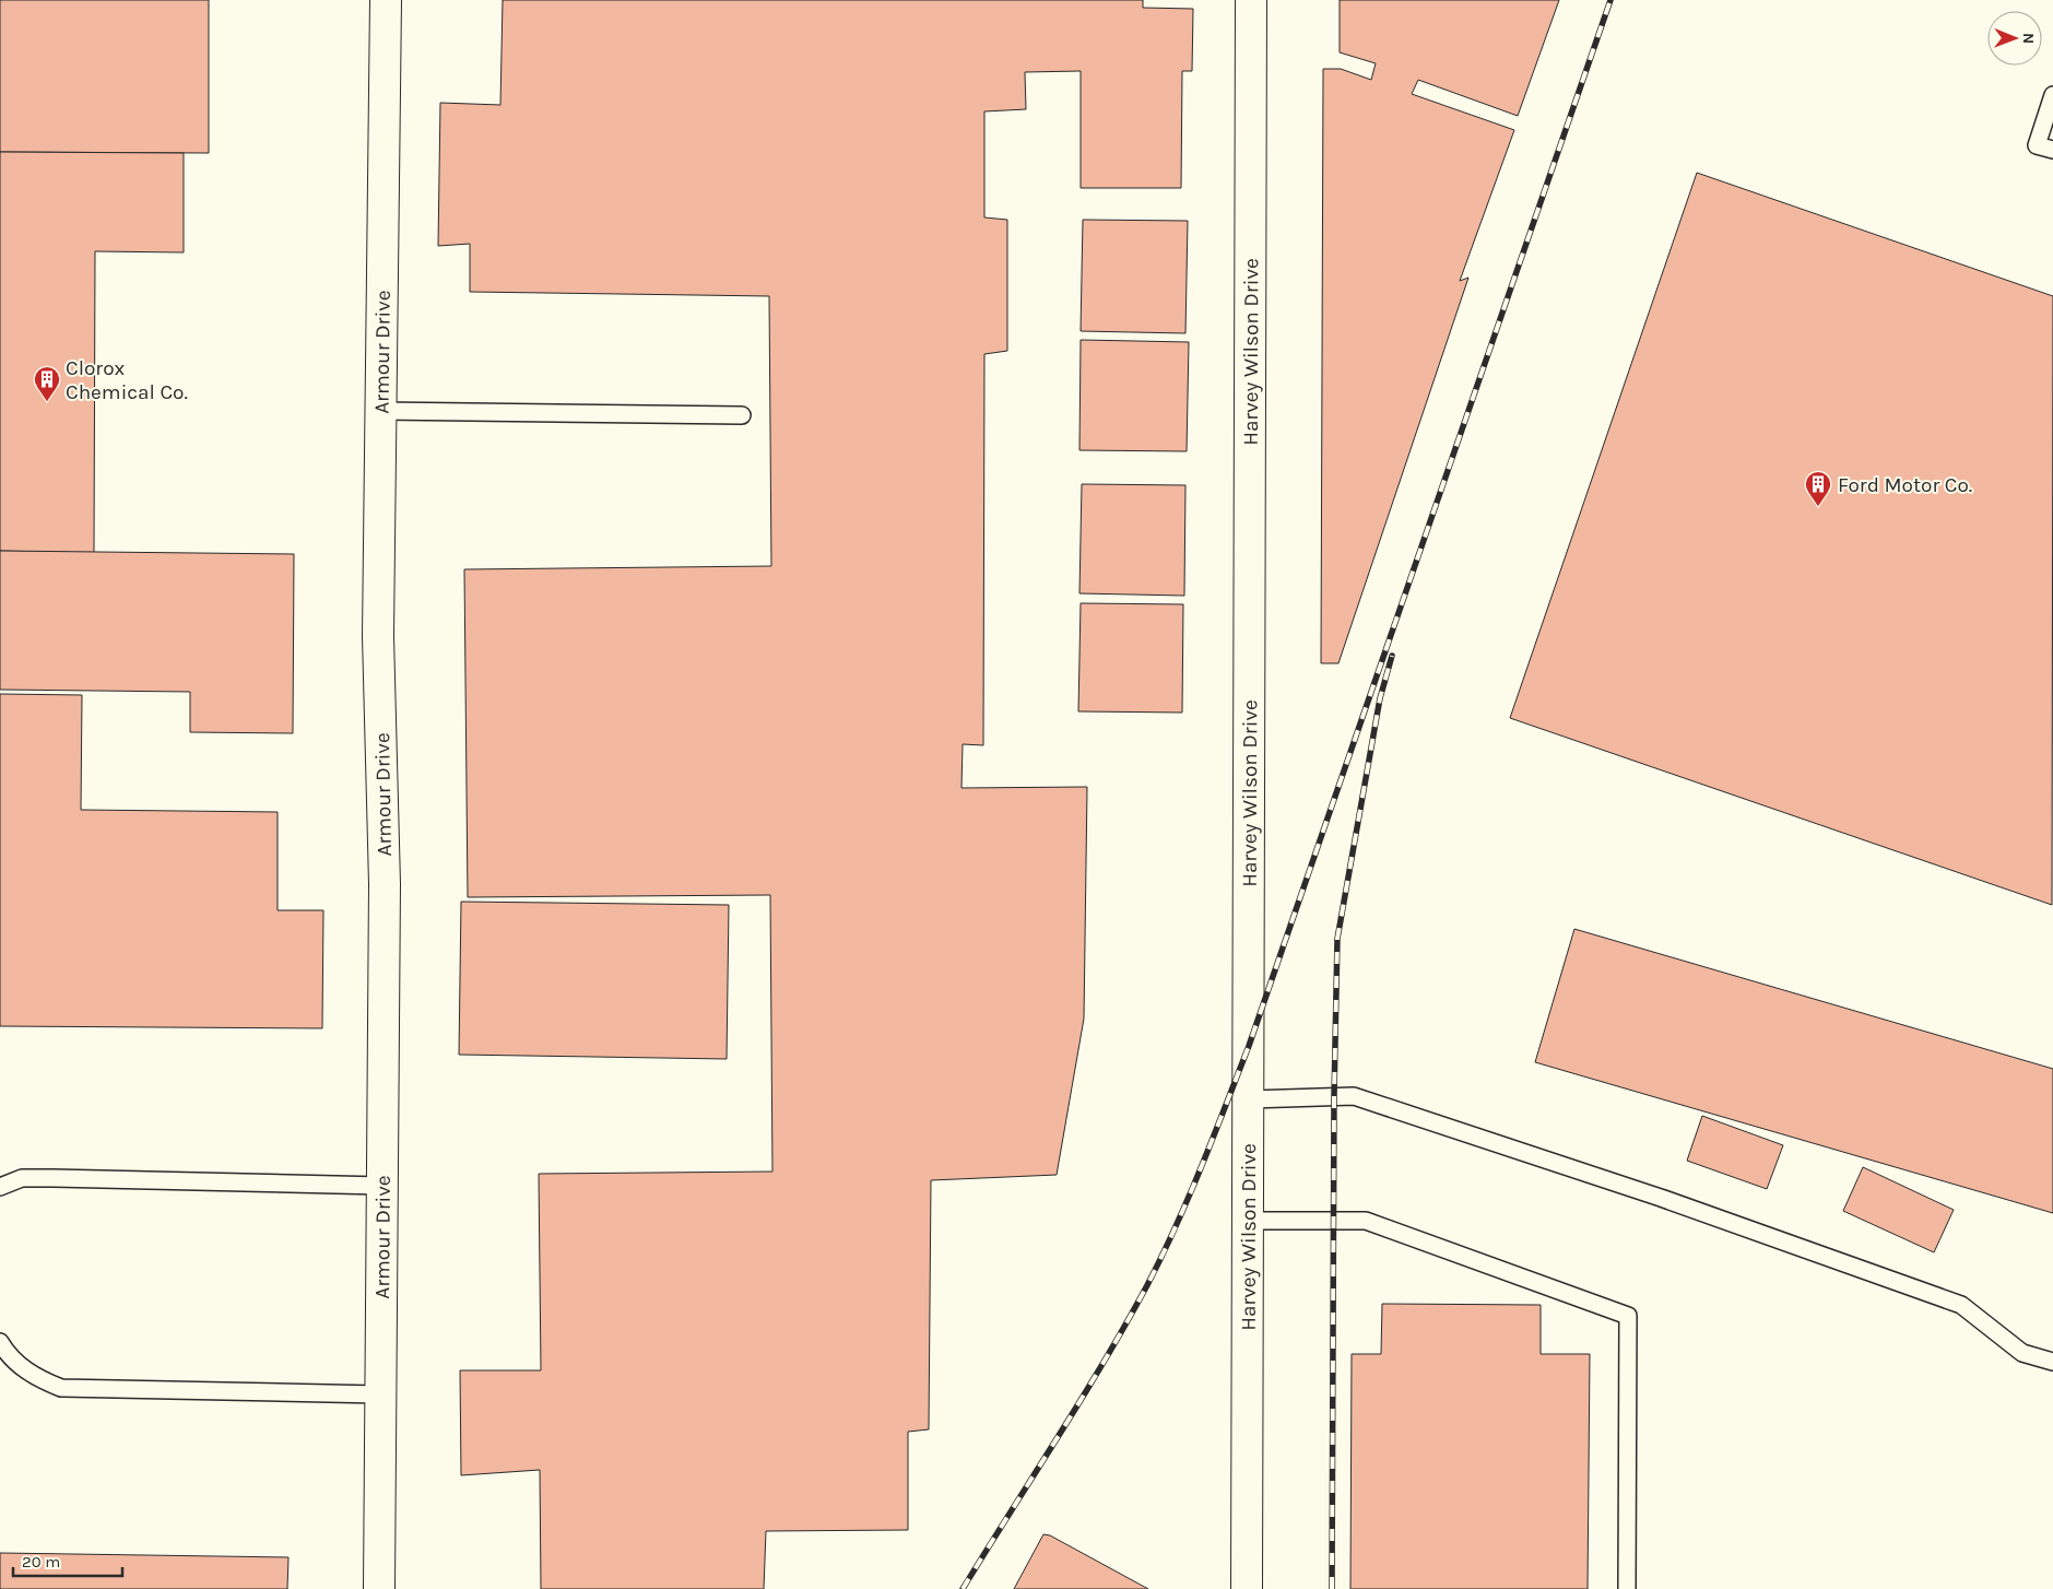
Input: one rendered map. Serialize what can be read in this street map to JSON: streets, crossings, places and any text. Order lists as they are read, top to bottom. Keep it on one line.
{"streets":{"street":["Armour Drive","Harvey Wilson Drive"]},"places":{"building":["Clorox Chemical Co.","Ford Motor Co."]},"scale_bar":"20 m","north":"right"}
